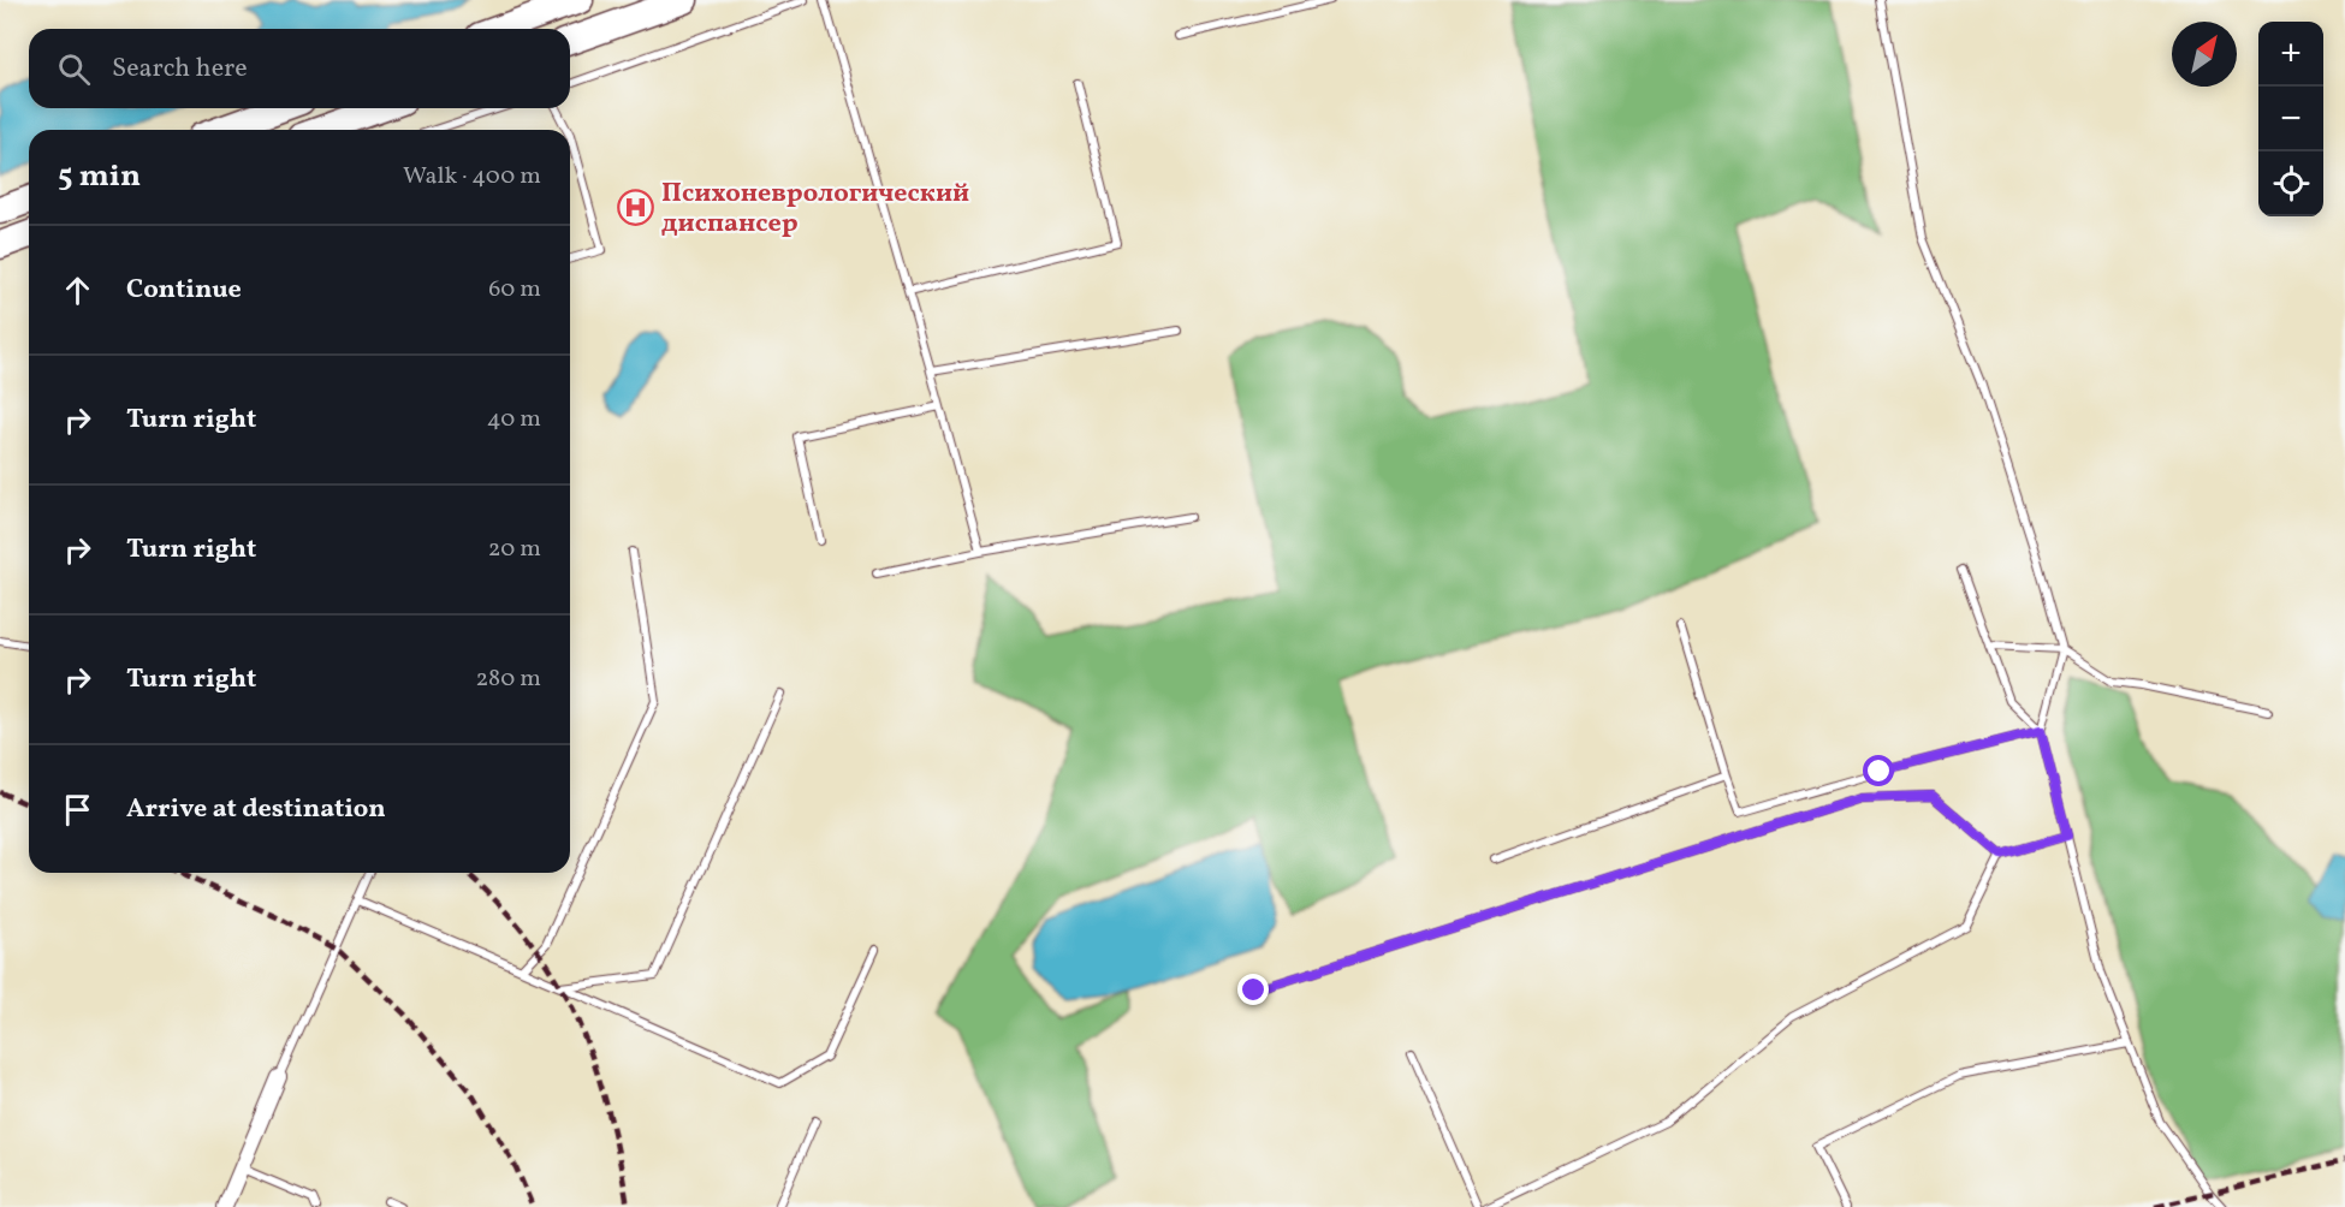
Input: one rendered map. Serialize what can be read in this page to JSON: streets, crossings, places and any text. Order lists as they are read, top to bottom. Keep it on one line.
{"places":{"hospital":["Психоневрологический диспансер"]},"north":"top right","page":{"map_buttons":["+","−"],"search":"Search here","heading":["5 min","Walk · 400 m"],"list":[["Continue","60 m"],["Turn right","40 m"],["Turn right","20 m"],["Turn right","280 m"],"Arrive at destination"]}}
